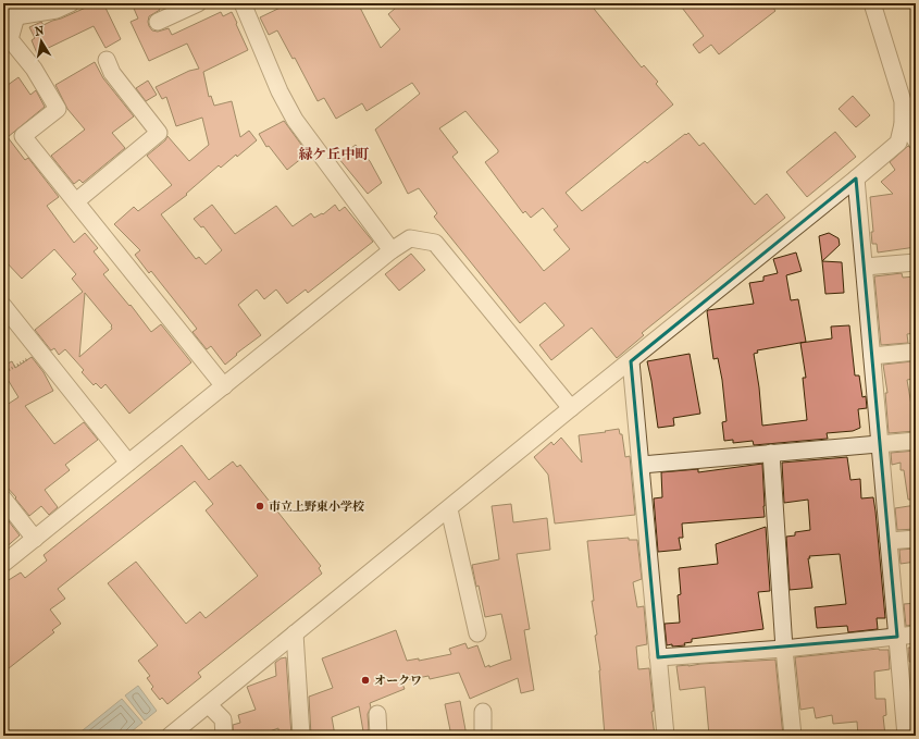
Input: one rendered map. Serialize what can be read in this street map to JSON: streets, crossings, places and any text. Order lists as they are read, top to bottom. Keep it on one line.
{"districts":["緑ケ丘中町"],"places":["市立上野東小学校","オークワ"],"north":"top"}
